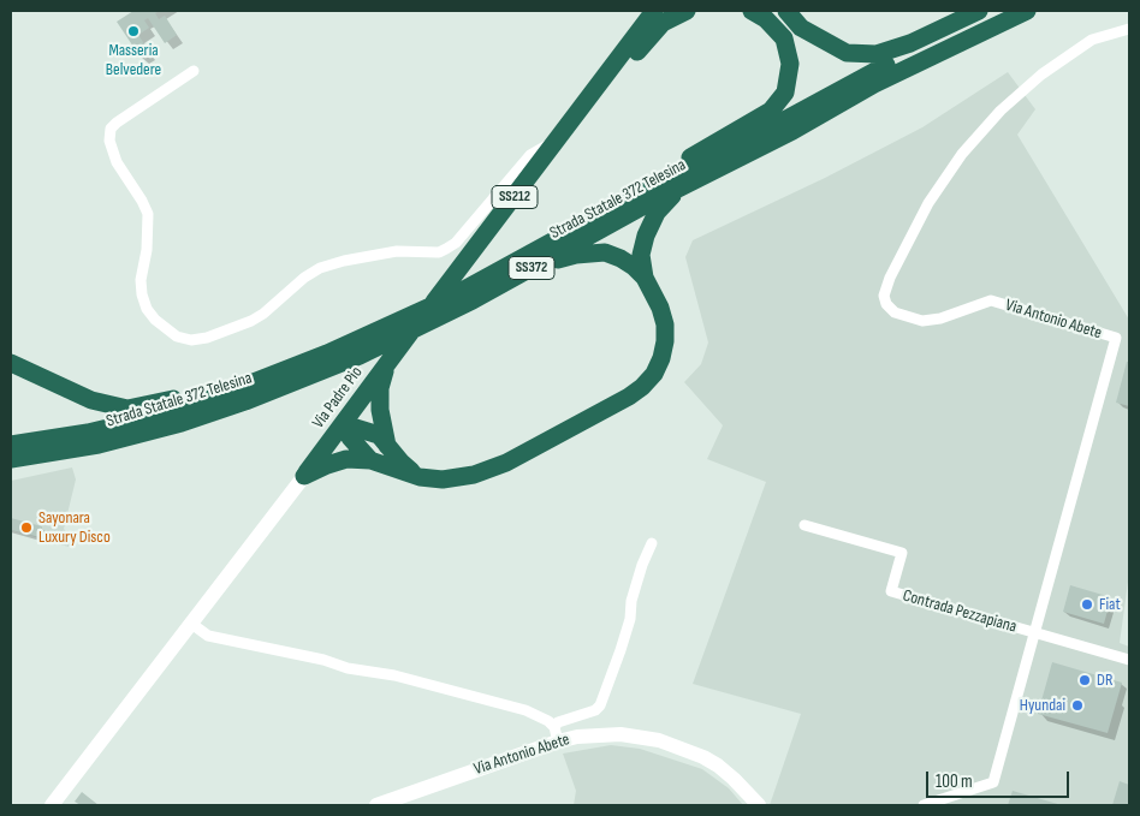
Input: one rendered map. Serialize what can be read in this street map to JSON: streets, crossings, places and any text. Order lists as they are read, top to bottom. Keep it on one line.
{"streets":{"highway":["SS212","Strada Statale 372 Telesina","SS372","Via Padre Pio"],"main road":["Via Antonio Abete"],"street":["Contrada Pezzapiana"]},"crossings":[["Via Antonio Abete","Contrada Pezzapiana"]],"places":["Masseria Belvedere","Sayonara Luxury Disco","Fiat","DR","Hyundai"],"scale_bar":"100 m"}
